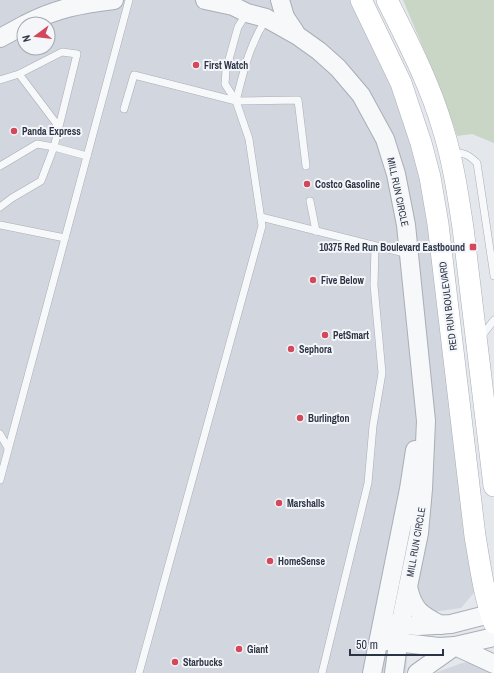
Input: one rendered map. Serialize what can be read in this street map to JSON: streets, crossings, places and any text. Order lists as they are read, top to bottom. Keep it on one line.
{"streets":{"main road":["RED RUN BOULEVARD"],"street":["MILL RUN CIRCLE"]},"places":{"other":["First Watch","Panda Express","Costco Gasoline","Five Below","PetSmart","Sephora","Burlington","Marshalls","HomeSense","Giant","Starbucks"],"transit":["10375 Red Run Boulevard Eastbound"]},"scale_bar":"50 m","north":"left"}
